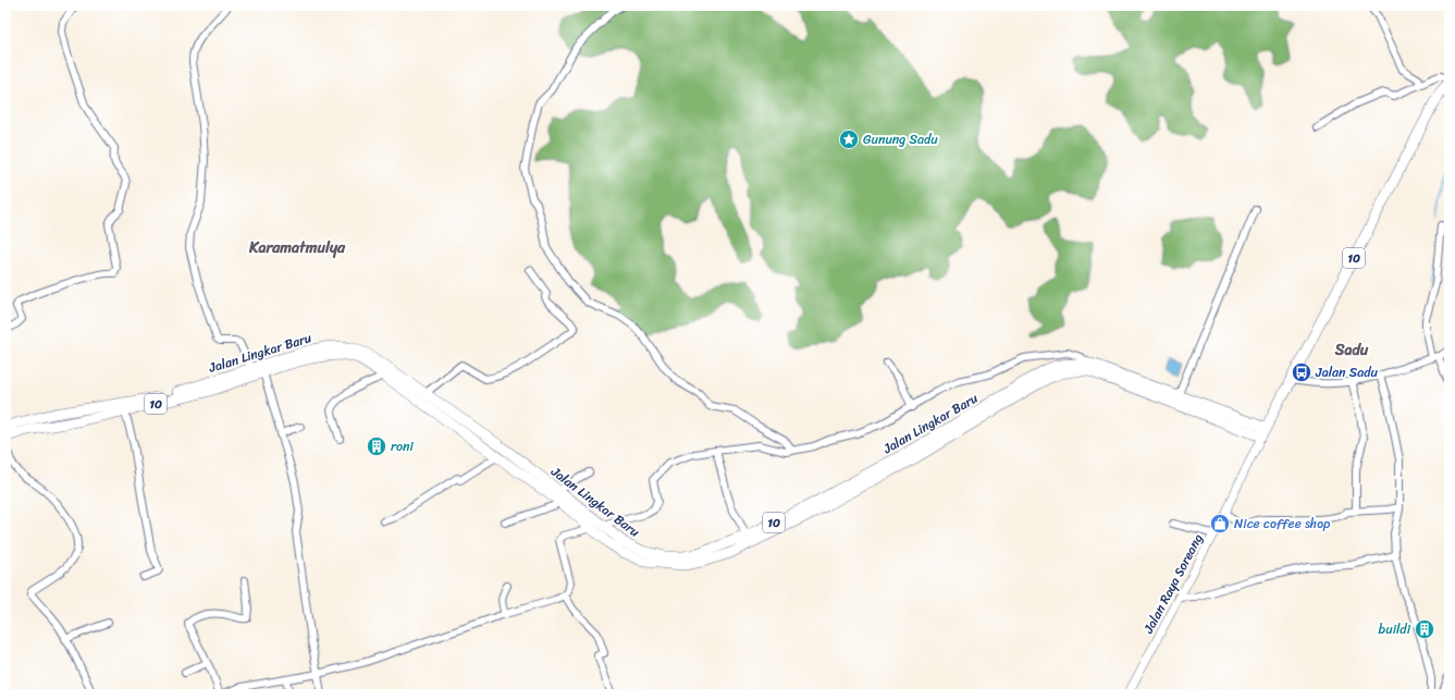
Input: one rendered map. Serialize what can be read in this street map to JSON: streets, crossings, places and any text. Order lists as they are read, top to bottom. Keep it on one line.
{"streets":{"highway":["10","Jalan Lingkar Baru"],"main road":["Jalan Raya Soreang"]},"crossings":[["10","Jalan Lingkar Baru"],["10","Jalan Raya Soreang"],["Jalan Lingkar Baru","Jalan Raya Soreang"]],"districts":["Karamatmulya","Sadu"],"places":{"place":["Gunung Sadu"],"bus stop":["Jalan Sadu"],"building":["roni","buildi"],"shop":["Nice coffee shop"]}}
